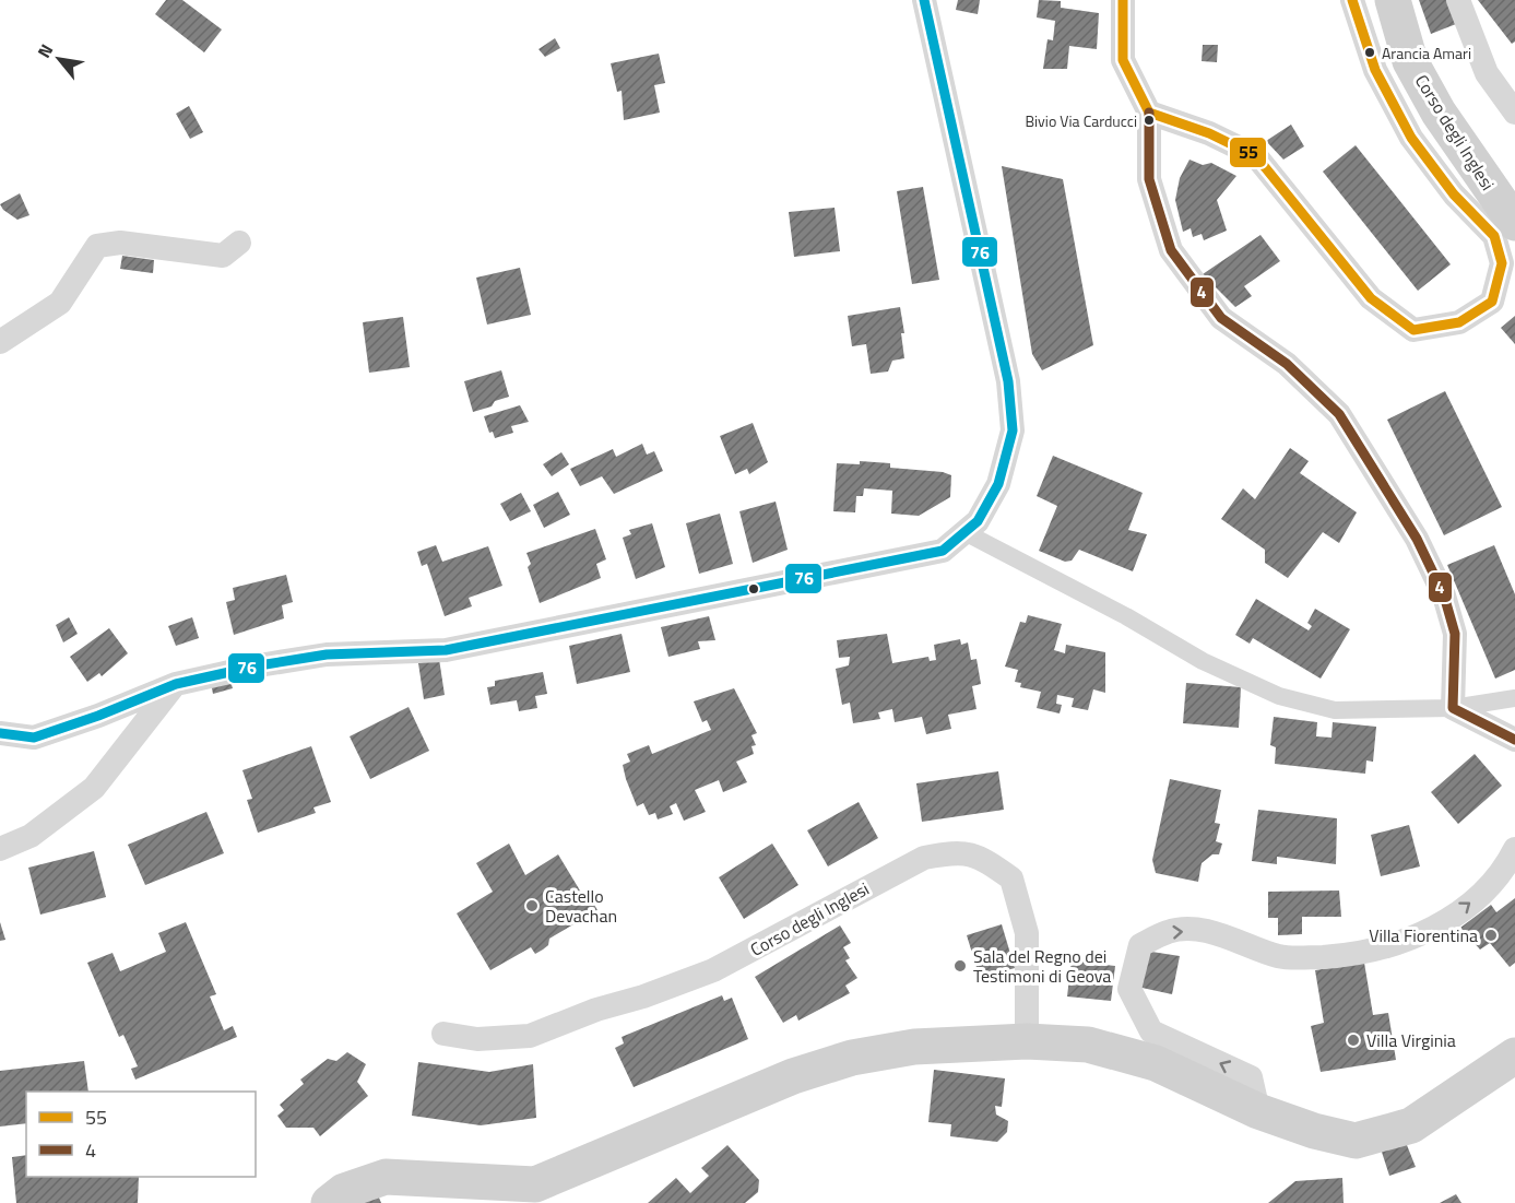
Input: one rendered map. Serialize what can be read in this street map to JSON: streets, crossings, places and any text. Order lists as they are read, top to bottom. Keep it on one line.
{"streets":{"main road":["Corso degli Inglesi"]},"places":["Arancia Amari","Bivio Via Carducci","Castello Devachan","Villa Fiorentina","Sala del Regno dei Testimoni di Geova","Villa Virginia"],"lines":["transit line 55","transit line 76","transit line 4"],"legend":["55","4"],"north":"top left"}
